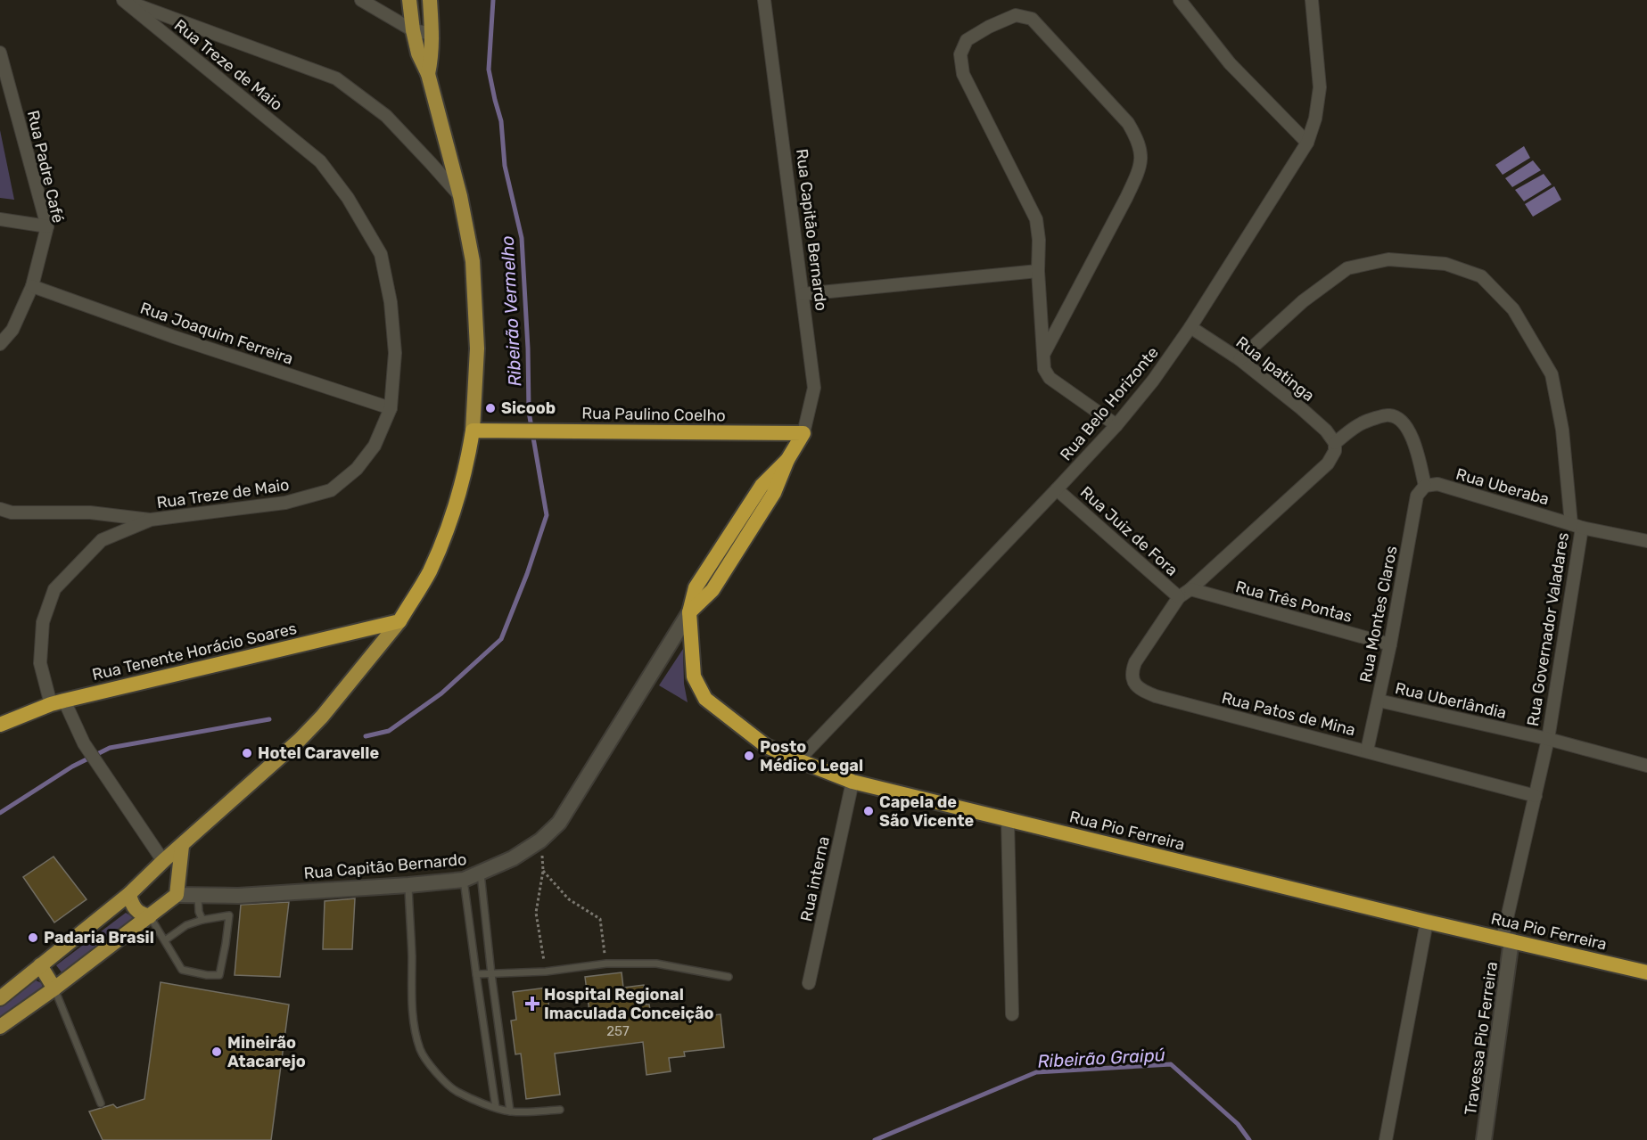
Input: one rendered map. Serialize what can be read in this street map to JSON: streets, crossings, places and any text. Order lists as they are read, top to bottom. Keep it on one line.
{"streets":{"highway":["Rua Capitão Bernardo","Rua Paulino Coelho","Rua Tenente Horácio Soares","Rua Pio Ferreira"],"main road":["Travessa Pio Ferreira"],"street":["Rua Treze de Maio","Rua Padre Café","Rua Joaquim Ferreira","Rua Ipatinga","Rua Belo Horizonte","Rua Uberaba","Rua Juiz de Fora","Rua Três Pontas","Rua Montes Claros","Rua Governador Valadares","Rua Uberlândia","Rua Patos de Mina","Rua interna"]},"crossings":[["Rua Treze de Maio","Rua Joaquim Ferreira"],["Rua Treze de Maio","Rua Tenente Horácio Soares"],["Rua Padre Café","Rua Joaquim Ferreira"],["Rua Capitão Bernardo","Rua Paulino Coelho"],["Rua Capitão Bernardo","Rua Pio Ferreira"],["Rua Ipatinga","Rua Belo Horizonte"],["Rua Ipatinga","Rua Governador Valadares"],["Rua Belo Horizonte","Rua Juiz de Fora"],["Rua Belo Horizonte","Rua Pio Ferreira"],["Rua Uberaba","Rua Montes Claros"],["Rua Uberaba","Rua Governador Valadares"],["Rua Juiz de Fora","Rua Patos de Mina"],["Rua Três Pontas","Rua Montes Claros"],["Rua Montes Claros","Rua Uberlândia"],["Rua Montes Claros","Rua Patos de Mina"],["Rua Governador Valadares","Rua Uberlândia"],["Rua Governador Valadares","Rua Patos de Mina"],["Rua Governador Valadares","Rua Pio Ferreira"],["Rua Governador Valadares","Travessa Pio Ferreira"],["Rua Pio Ferreira","Rua interna"],["Rua Pio Ferreira","Travessa Pio Ferreira"]],"water":["Ribeirão Vermelho","Ribeirão Graipú"],"places":{"other":["Sicoob","Hotel Caravelle","Posto Médico Legal","Capela de São Vicente","Padaria Brasil","Mineirão Atacarejo"],"health":["Hospital Regional Imaculada Conceição"]},"house_numbers":["257"]}
